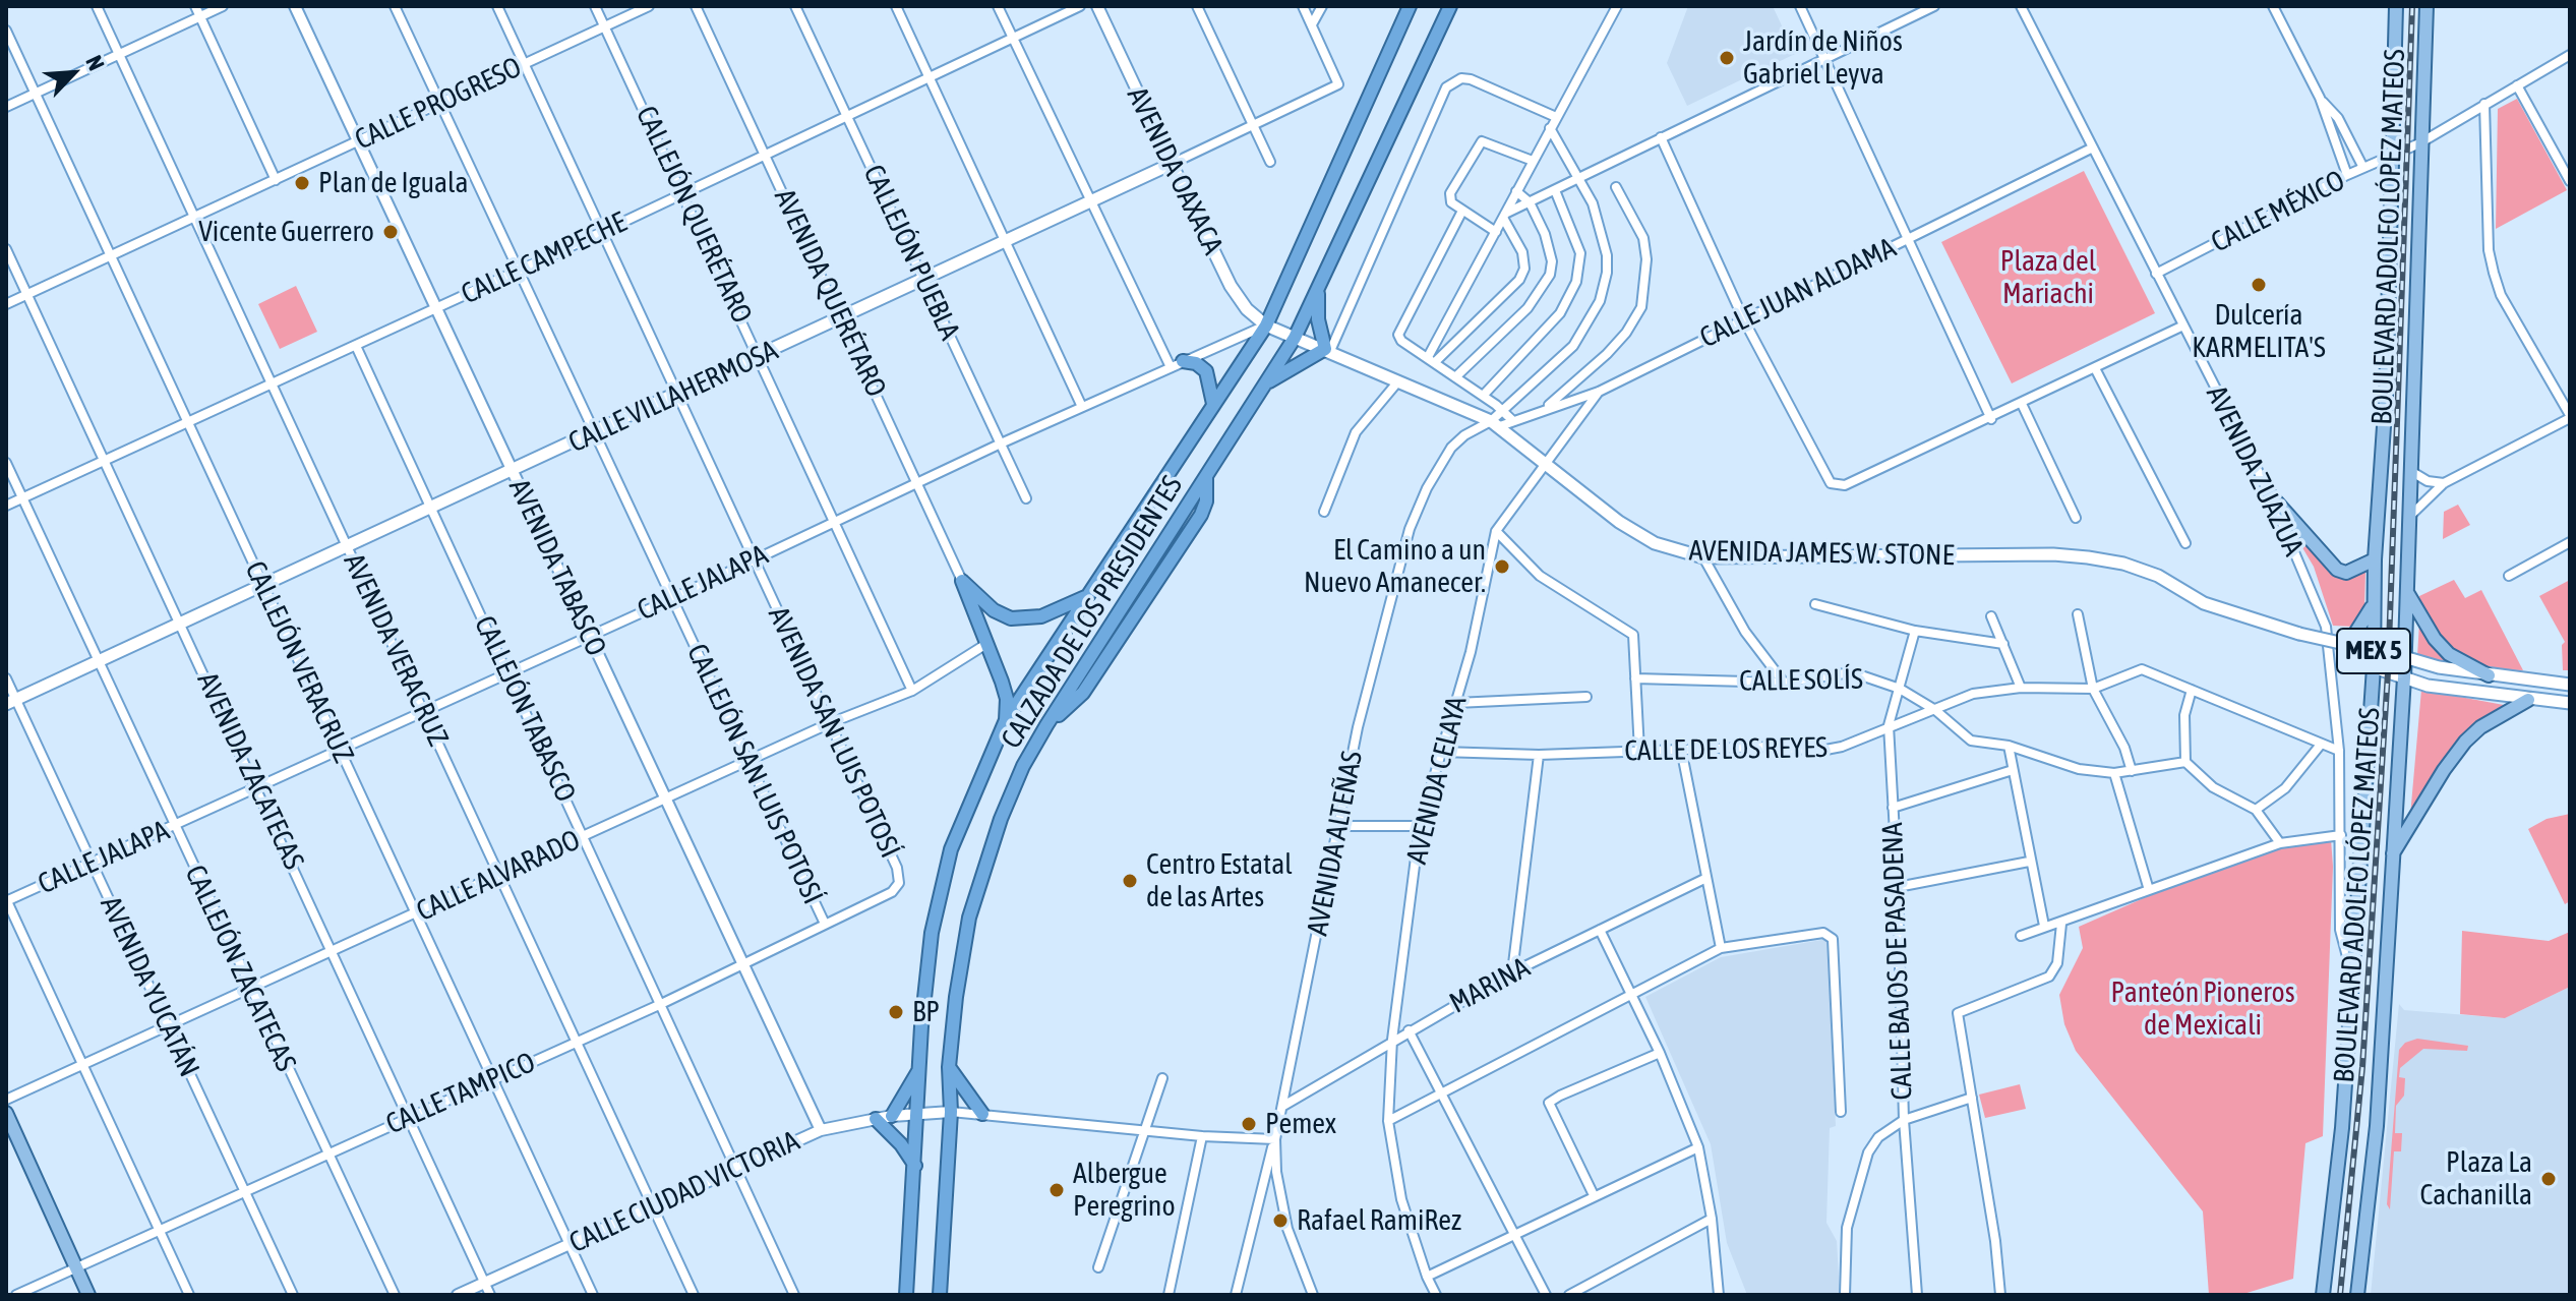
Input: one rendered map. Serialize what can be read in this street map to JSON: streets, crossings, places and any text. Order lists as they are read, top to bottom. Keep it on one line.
{"streets":{"highway":["CALZADA DE LOS PRESIDENTES"],"main road":["AVENIDA OAXACA","BOULEVARD ADOLFO LÓPEZ MATEOS","CALLE VILLAHERMOSA","AVENIDA JAMES W. STONE","MEX 5"],"street":["CALLE PROGRESO","CALLE MÉXICO","CALLEJÓN QUERÉTARO","CALLEJÓN PUEBLA","CALLE CAMPECHE","AVENIDA QUERÉTARO","CALLE JUAN ALDAMA","AVENIDA ZUAZUA","AVENIDA TABASCO","CALLE JALAPA","AVENIDA VERACRUZ","CALLEJÓN VERACRUZ","CALLE SOLÍS","CALLEJÓN TABASCO","AVENIDA SAN LUIS POTOSÍ","CALLE DE LOS REYES","AVENIDA ZACATECAS","CALLEJÓN SAN LUIS POTOSÍ","AVENIDA CELAYA","AVENIDA ALTEÑAS","CALLE ALVARADO","CALLE BAJOS DE PASADENA","CALLEJÓN ZACATECAS","MARINA","AVENIDA YUCATÁN","CALLE TAMPICO","CALLE CIUDAD VICTORIA"]},"crossings":[["CALLE PROGRESO","CALLEJÓN QUERÉTARO"],["CALLE PROGRESO","AVENIDA TABASCO"],["CALLE PROGRESO","AVENIDA VERACRUZ"],["CALLE PROGRESO","CALLEJÓN VERACRUZ"],["CALLE PROGRESO","AVENIDA SAN LUIS POTOSÍ"],["CALLE PROGRESO","AVENIDA ZACATECAS"],["CALLE PROGRESO","CALLEJÓN SAN LUIS POTOSÍ"],["AVENIDA OAXACA","CALLE VILLAHERMOSA"],["AVENIDA OAXACA","AVENIDA JAMES W. STONE"],["AVENIDA OAXACA","CALLE JALAPA"],["AVENIDA OAXACA","CALZADA DE LOS PRESIDENTES"],["CALLE MÉXICO","BOULEVARD ADOLFO LÓPEZ MATEOS"],["CALLE MÉXICO","AVENIDA ZUAZUA"],["CALLEJÓN QUERÉTARO","CALLE CAMPECHE"],["CALLEJÓN QUERÉTARO","CALLE VILLAHERMOSA"],["CALLEJÓN QUERÉTARO","CALLE JALAPA"],["CALLEJÓN QUERÉTARO","CALLE ALVARADO"],["BOULEVARD ADOLFO LÓPEZ MATEOS","AVENIDA ZUAZUA"],["BOULEVARD ADOLFO LÓPEZ MATEOS","AVENIDA JAMES W. STONE"],["CALLEJÓN PUEBLA","CALLE CAMPECHE"],["CALLEJÓN PUEBLA","CALLE VILLAHERMOSA"],["CALLEJÓN PUEBLA","CALLE JALAPA"],["CALLE CAMPECHE","AVENIDA QUERÉTARO"],["CALLE CAMPECHE","AVENIDA TABASCO"],["CALLE CAMPECHE","AVENIDA VERACRUZ"],["CALLE CAMPECHE","CALLEJÓN VERACRUZ"],["CALLE CAMPECHE","CALLEJÓN TABASCO"],["CALLE CAMPECHE","AVENIDA SAN LUIS POTOSÍ"],["CALLE CAMPECHE","AVENIDA ZACATECAS"],["CALLE CAMPECHE","CALLEJÓN SAN LUIS POTOSÍ"],["CALLE CAMPECHE","CALLEJÓN ZACATECAS"],["AVENIDA QUERÉTARO","CALLE VILLAHERMOSA"],["AVENIDA QUERÉTARO","CALLE JALAPA"],["CALLE JUAN ALDAMA","AVENIDA ZUAZUA"],["CALLE JUAN ALDAMA","AVENIDA JAMES W. STONE"],["CALLE JUAN ALDAMA","AVENIDA CELAYA"],["CALLE JUAN ALDAMA","AVENIDA ALTEÑAS"],["CALLE VILLAHERMOSA","AVENIDA TABASCO"],["CALLE VILLAHERMOSA","AVENIDA VERACRUZ"],["CALLE VILLAHERMOSA","CALLEJÓN VERACRUZ"],["CALLE VILLAHERMOSA","CALLEJÓN TABASCO"],["CALLE VILLAHERMOSA","AVENIDA SAN LUIS POTOSÍ"],["CALLE VILLAHERMOSA","AVENIDA ZACATECAS"],["CALLE VILLAHERMOSA","CALLEJÓN SAN LUIS POTOSÍ"],["CALLE VILLAHERMOSA","CALLEJÓN ZACATECAS"],["CALLE VILLAHERMOSA","AVENIDA YUCATÁN"],["AVENIDA JAMES W. STONE","CALLE JALAPA"],["AVENIDA JAMES W. STONE","CALZADA DE LOS PRESIDENTES"],["AVENIDA JAMES W. STONE","AVENIDA CELAYA"],["AVENIDA JAMES W. STONE","AVENIDA ALTEÑAS"],["AVENIDA TABASCO","CALLE JALAPA"],["AVENIDA TABASCO","CALLE ALVARADO"],["AVENIDA TABASCO","CALLE TAMPICO"],["AVENIDA TABASCO","CALLE CIUDAD VICTORIA"],["CALLE JALAPA","CALZADA DE LOS PRESIDENTES"],["CALLE JALAPA","AVENIDA VERACRUZ"],["CALLE JALAPA","CALLEJÓN VERACRUZ"],["CALLE JALAPA","CALLEJÓN TABASCO"],["CALLE JALAPA","AVENIDA SAN LUIS POTOSÍ"],["CALLE JALAPA","AVENIDA ZACATECAS"],["CALLE JALAPA","CALLEJÓN SAN LUIS POTOSÍ"],["CALLE JALAPA","CALLEJÓN ZACATECAS"],["CALLE JALAPA","AVENIDA YUCATÁN"],["CALZADA DE LOS PRESIDENTES","CALLE CIUDAD VICTORIA"],["AVENIDA VERACRUZ","CALLE ALVARADO"],["AVENIDA VERACRUZ","CALLE TAMPICO"],["AVENIDA VERACRUZ","CALLE CIUDAD VICTORIA"],["CALLEJÓN VERACRUZ","CALLE ALVARADO"],["CALLEJÓN VERACRUZ","CALLE TAMPICO"],["CALLEJÓN VERACRUZ","CALLE CIUDAD VICTORIA"],["CALLE SOLÍS","CALLE DE LOS REYES"],["CALLE SOLÍS","CALLE BAJOS DE PASADENA"],["CALLEJÓN TABASCO","CALLE ALVARADO"],["CALLEJÓN TABASCO","CALLE TAMPICO"],["CALLEJÓN TABASCO","CALLE CIUDAD VICTORIA"],["AVENIDA SAN LUIS POTOSÍ","CALLE ALVARADO"],["AVENIDA SAN LUIS POTOSÍ","CALLE TAMPICO"],["CALLE DE LOS REYES","AVENIDA CELAYA"],["CALLE DE LOS REYES","CALLE BAJOS DE PASADENA"],["AVENIDA ZACATECAS","CALLE ALVARADO"],["AVENIDA ZACATECAS","CALLE TAMPICO"],["AVENIDA ZACATECAS","CALLE CIUDAD VICTORIA"],["CALLEJÓN SAN LUIS POTOSÍ","CALLE ALVARADO"],["CALLEJÓN SAN LUIS POTOSÍ","CALLE TAMPICO"],["AVENIDA CELAYA","MARINA"],["AVENIDA ALTEÑAS","MARINA"],["CALLE ALVARADO","CALLEJÓN ZACATECAS"],["CALLE ALVARADO","AVENIDA YUCATÁN"],["CALLEJÓN ZACATECAS","CALLE TAMPICO"],["AVENIDA YUCATÁN","CALLE TAMPICO"]],"parks":["Plaza del Mariachi","Panteón Pioneros de Mexicali"],"places":["Jardín de Niños Gabriel Leyva","Plan de Iguala","Vicente Guerrero","Dulcería KARMELITA'S","El Camino a un Nuevo Amanecer.","Centro Estatal de las Artes","BP","Pemex","Plaza La Cachanilla","Albergue Peregrino","Rafael RamiRez"],"north":"top right"}
